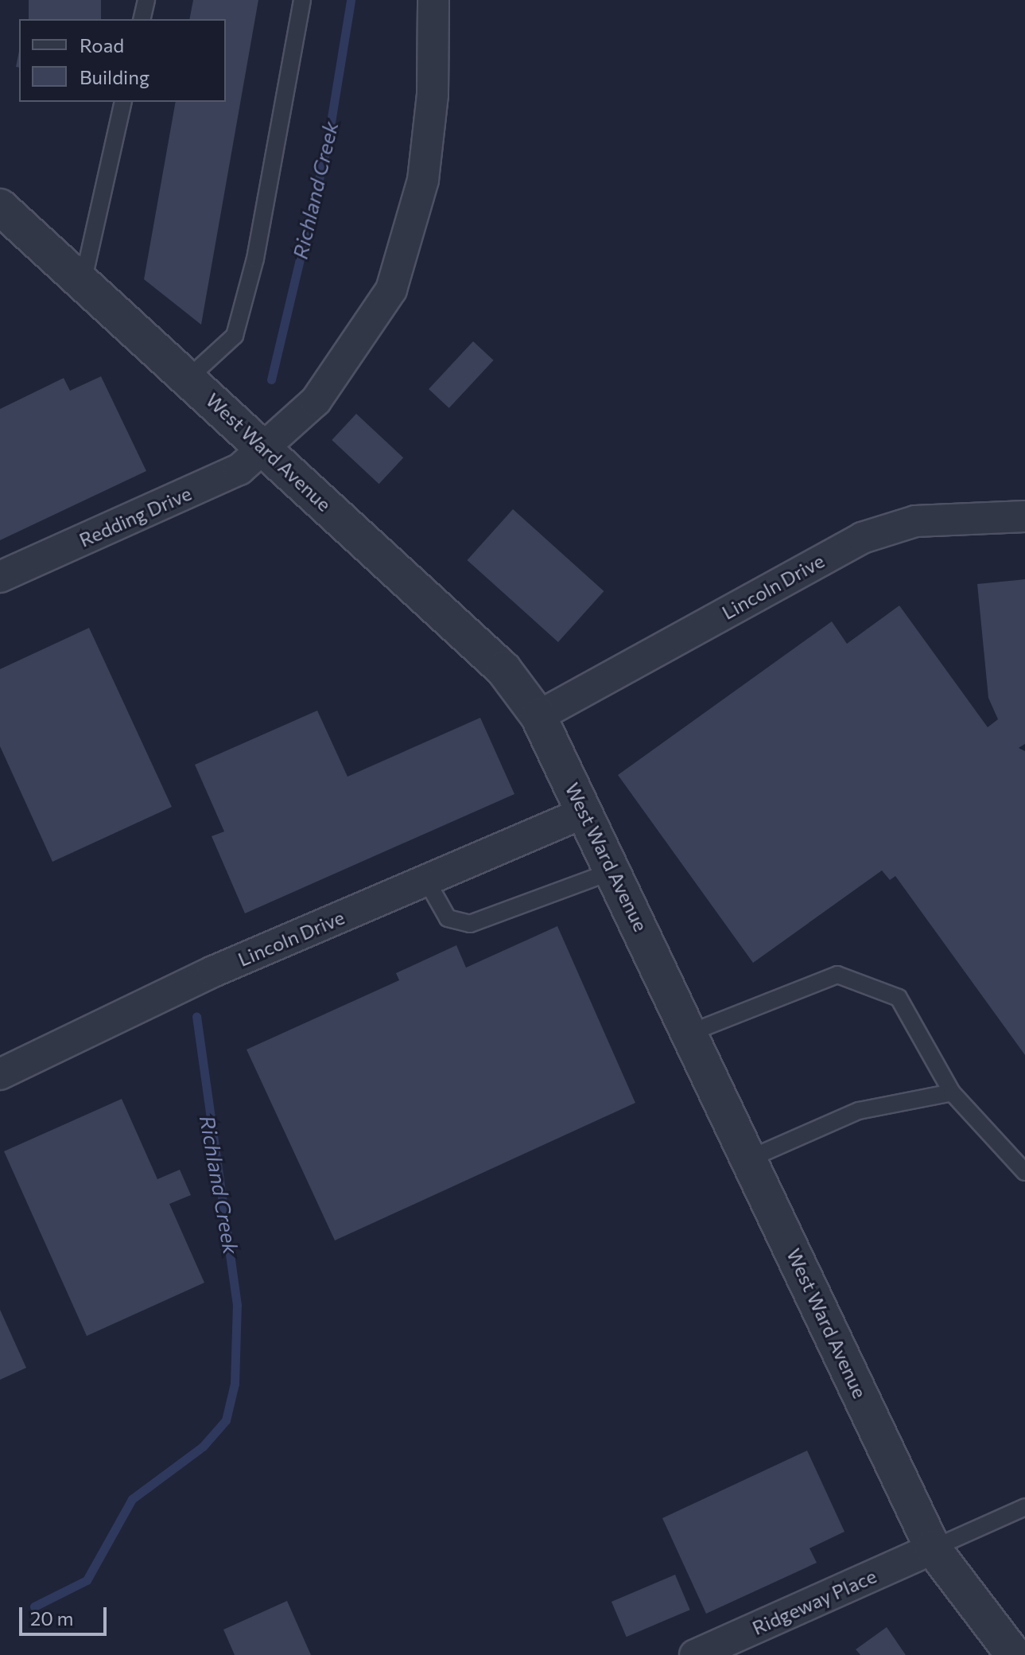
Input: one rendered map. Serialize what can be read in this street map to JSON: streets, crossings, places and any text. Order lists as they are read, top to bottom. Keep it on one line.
{"streets":{"street":["West Ward Avenue","Redding Drive","Lincoln Drive","Ridgeway Place"]},"crossings":[["West Ward Avenue","Redding Drive"],["West Ward Avenue","Lincoln Drive"],["West Ward Avenue","Ridgeway Place"]],"water":["Richland Creek"],"legend":["Road","Building"],"scale_bar":"20 m"}
